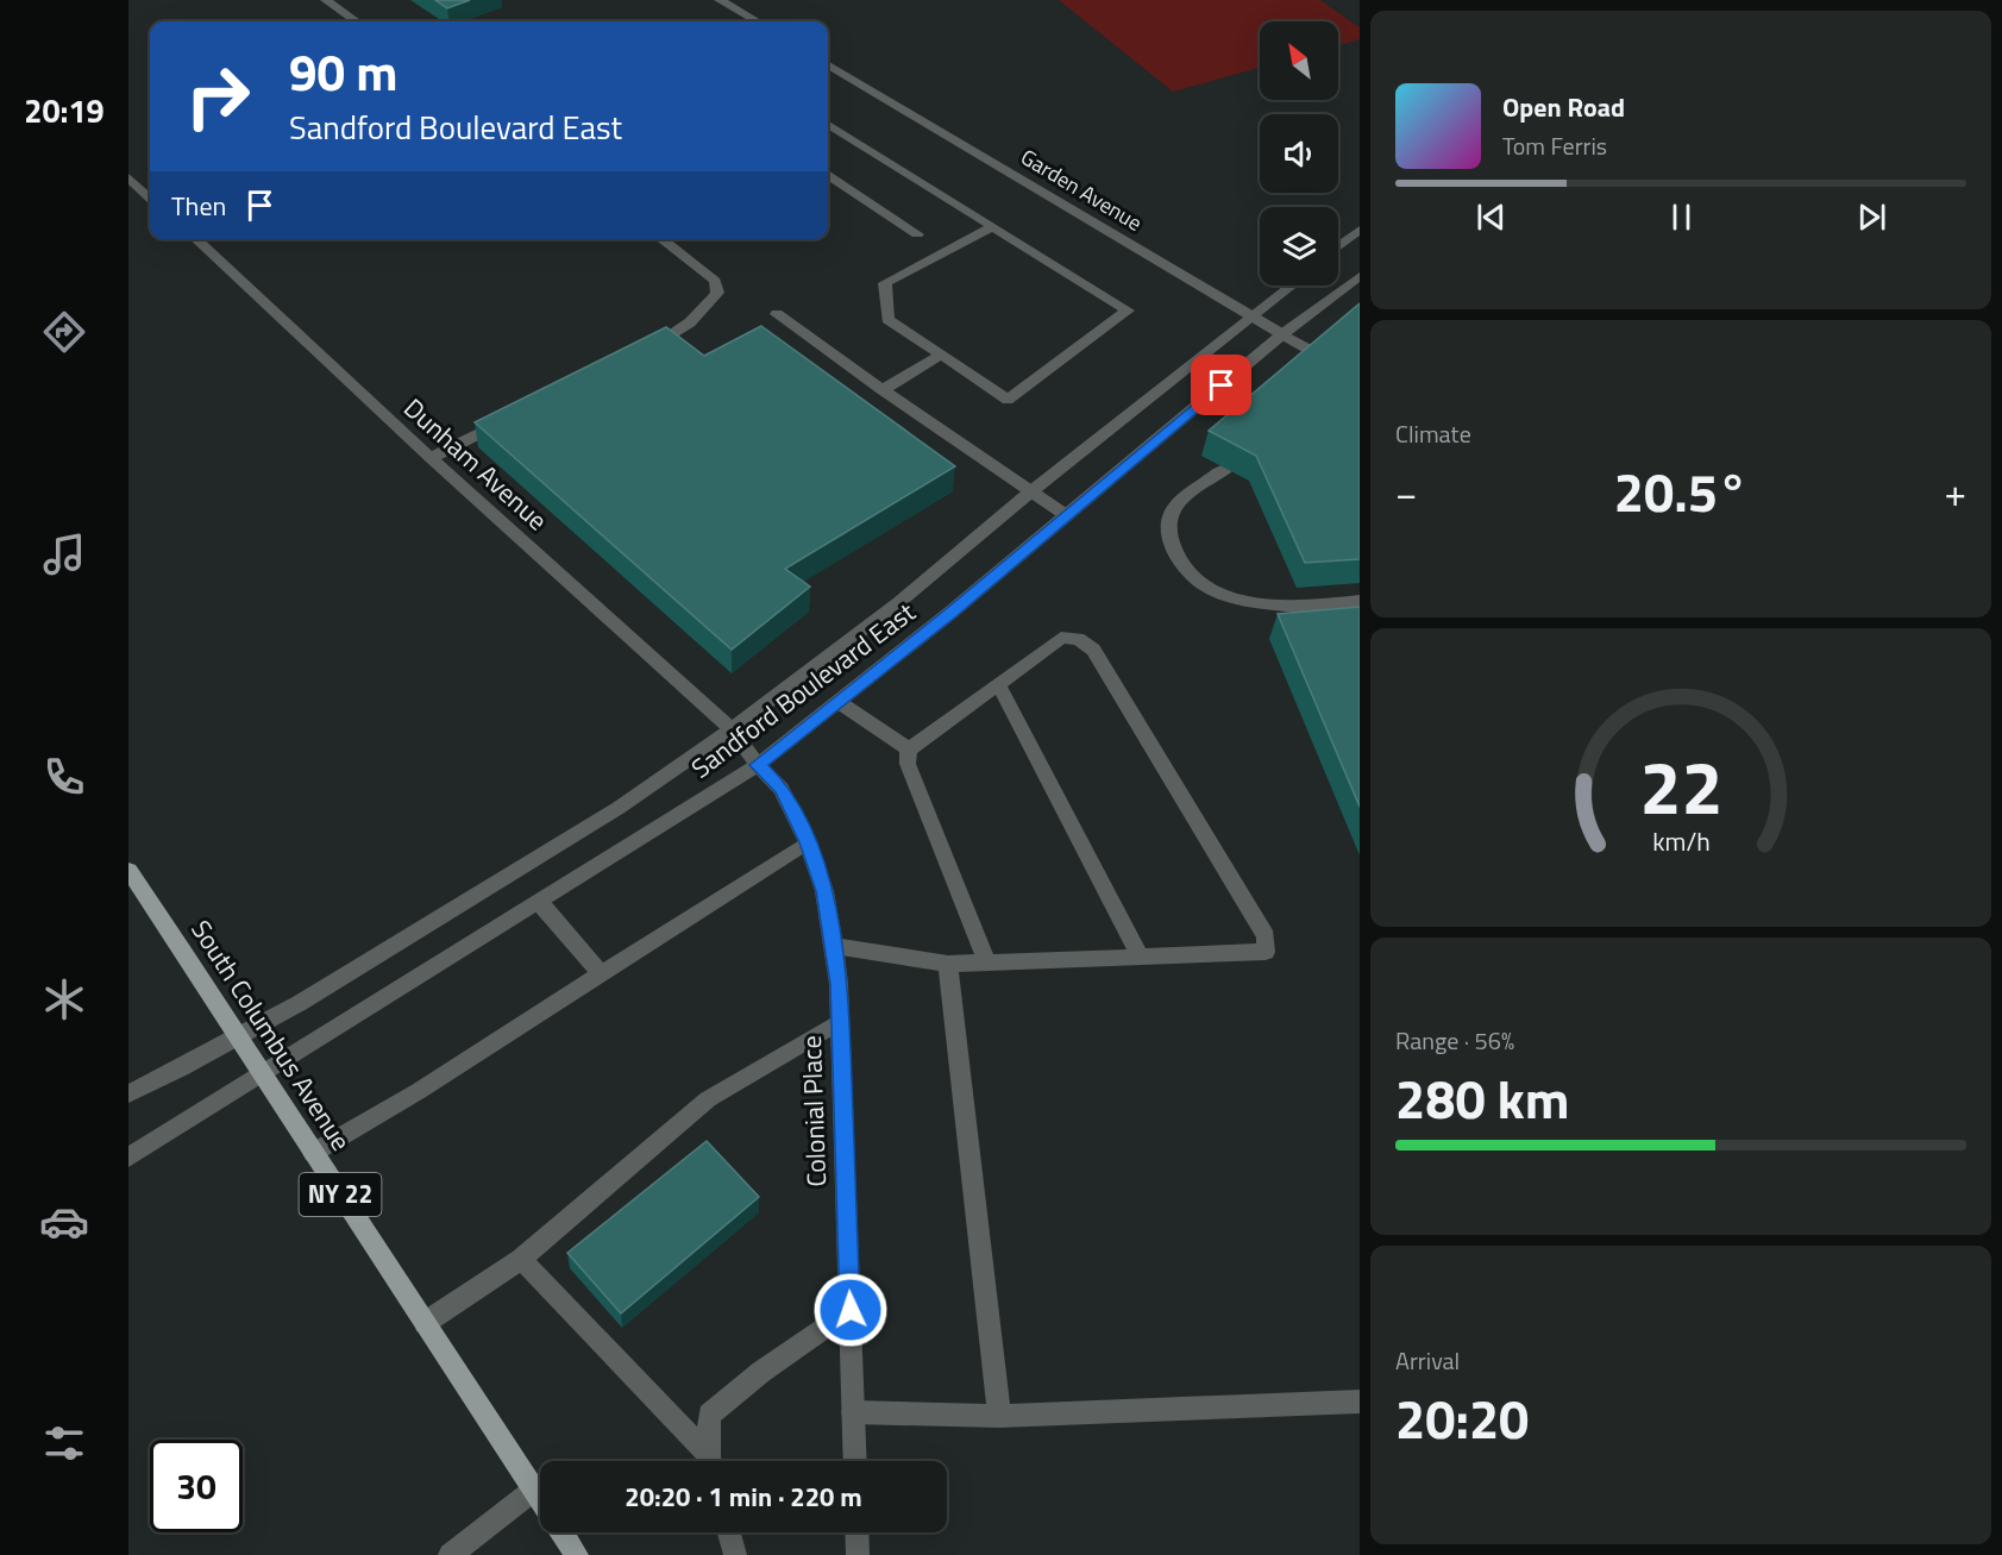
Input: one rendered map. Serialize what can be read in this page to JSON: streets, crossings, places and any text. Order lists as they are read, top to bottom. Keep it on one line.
{"streets":{"main road":["South Columbus Avenue","NY 22"],"street":["Garden Avenue","Dunham Avenue","Sandford Boulevard East","Colonial Place"]},"crossings":[["Garden Avenue","Sandford Boulevard East"],["Dunham Avenue","Sandford Boulevard East"],["Dunham Avenue","Colonial Place"],["Sandford Boulevard East","South Columbus Avenue"],["Sandford Boulevard East","Colonial Place"]],"north":"top left","page":{"tabs":"20:19","turn":["90 m","Sandford Boulevard East"],"song":["Open Road","Tom Ferris"],"then":"Then","tile":["Climate",["Range · 56%","280 km"],["Arrival","20:20"]],"heat":["−","20.5°","+"],"limit":"30","trip":"20:20 · 1 min · 220 m","gauge":["22","km/h"]}}
